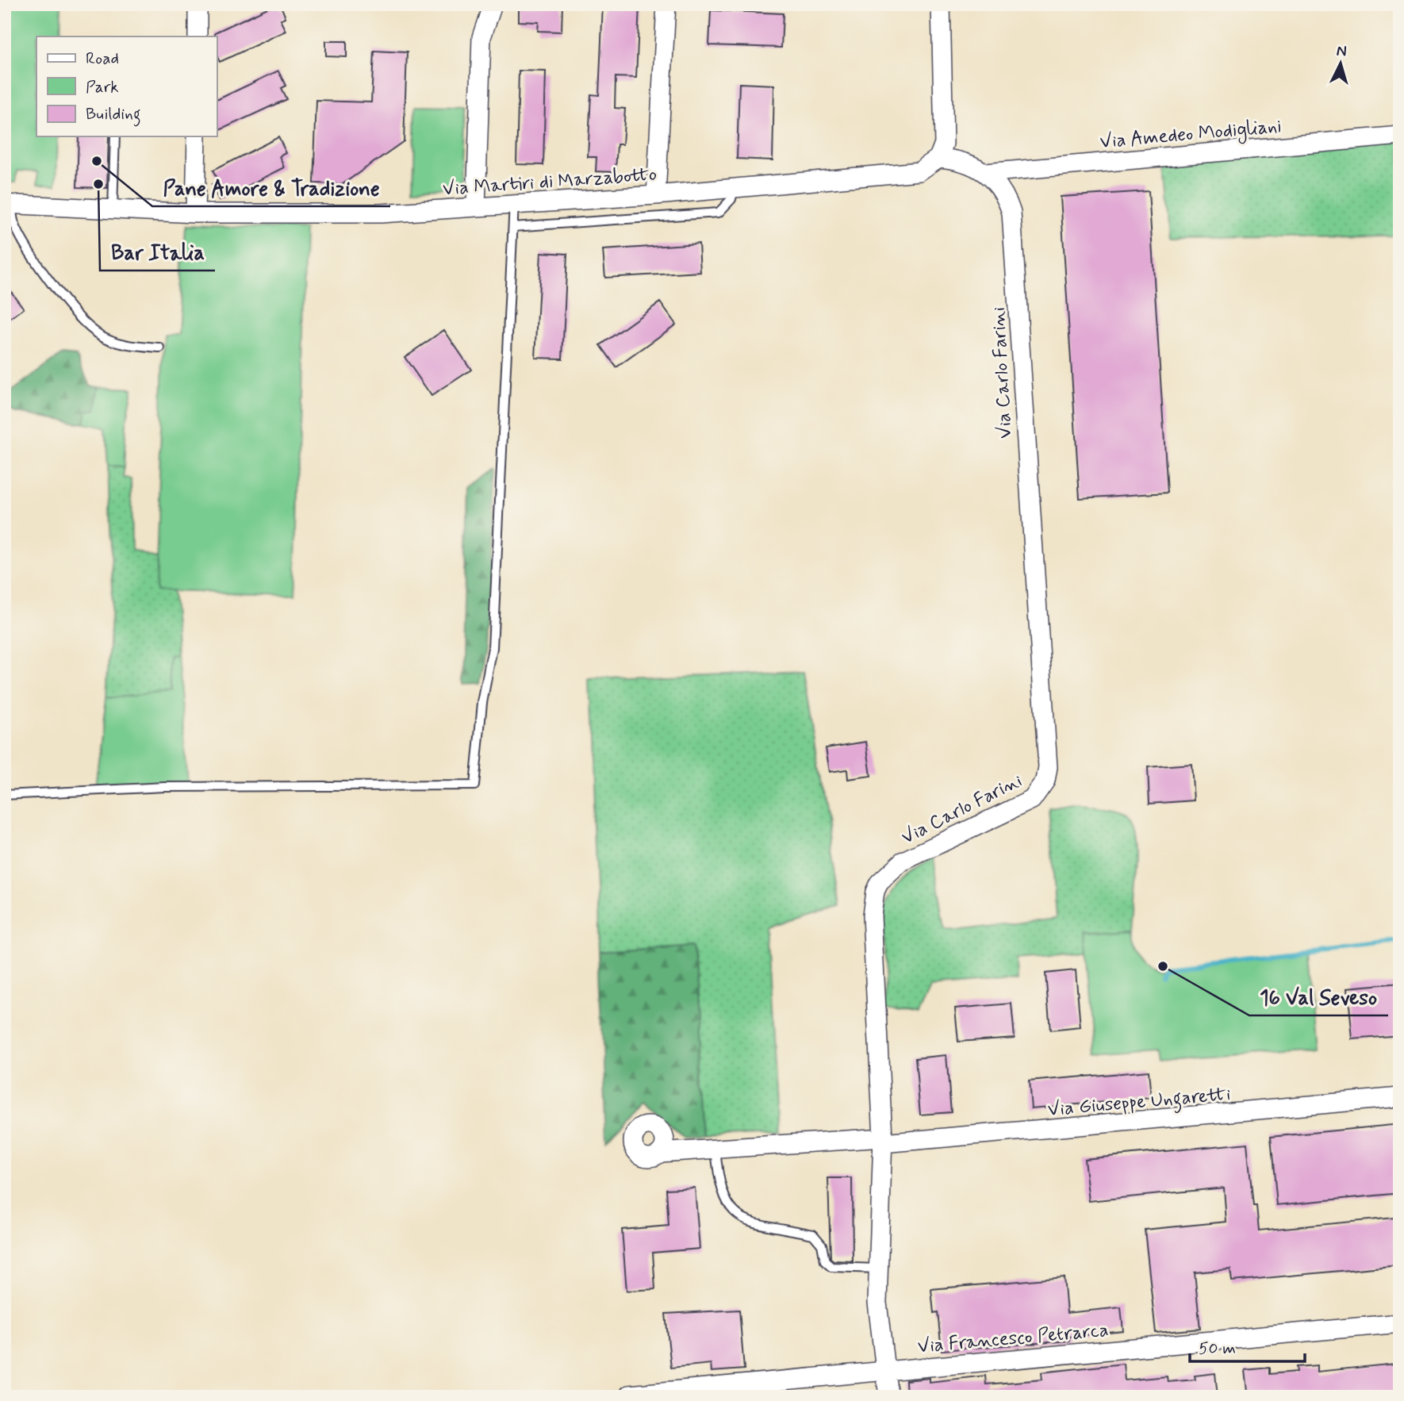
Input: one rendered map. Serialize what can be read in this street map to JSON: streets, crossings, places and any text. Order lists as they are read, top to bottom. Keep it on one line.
{"streets":{"street":["Via Amedeo Modigliani","Via Martiri di Marzabotto","Via Carlo Farini","Via Giuseppe Ungaretti","Via Francesco Petrarca"]},"crossings":[["Via Amedeo Modigliani","Via Carlo Farini"],["Via Martiri di Marzabotto","Via Carlo Farini"],["Via Carlo Farini","Via Giuseppe Ungaretti"],["Via Carlo Farini","Via Francesco Petrarca"]],"places":["Pane Amore & Tradizione","Bar Italia","16 Val Seveso"],"legend":["Road","Park","Building"],"scale_bar":"50 m","north":"top"}
